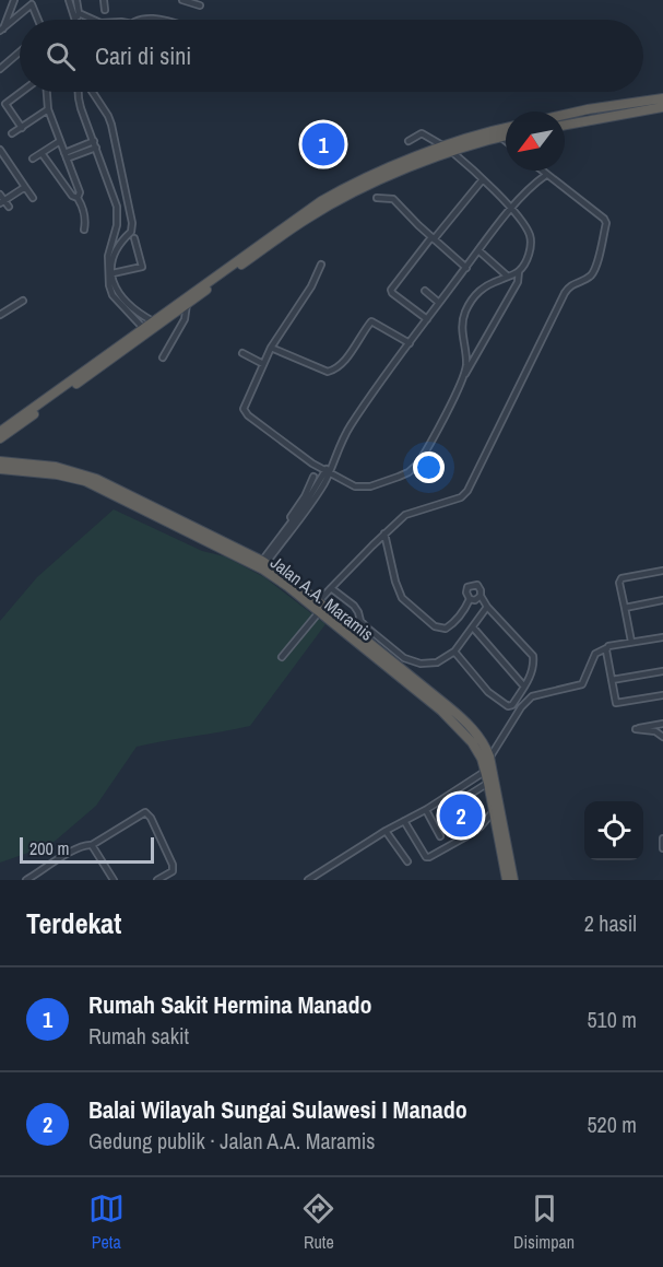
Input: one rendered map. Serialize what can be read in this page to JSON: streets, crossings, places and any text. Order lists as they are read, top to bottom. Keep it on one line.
{"streets":{"highway":["Jalan A.A. Maramis"]},"scale_bar":"200 m","north":"bottom left","page":{"search":"Cari di sini","pins":["1","2"],"scale":"200 m","heading":["Terdekat","2 hasil"],"list":[{"mark":"1","name":"Rumah Sakit Hermina Manado","note":"Rumah sakit","value":"510 m"},{"mark":"2","name":"Balai Wilayah Sungai Sulawesi I Manado","note":"Gedung publik · Jalan A.A. Maramis","value":"520 m"}],"nav":["Peta","Rute","Disimpan"]}}
